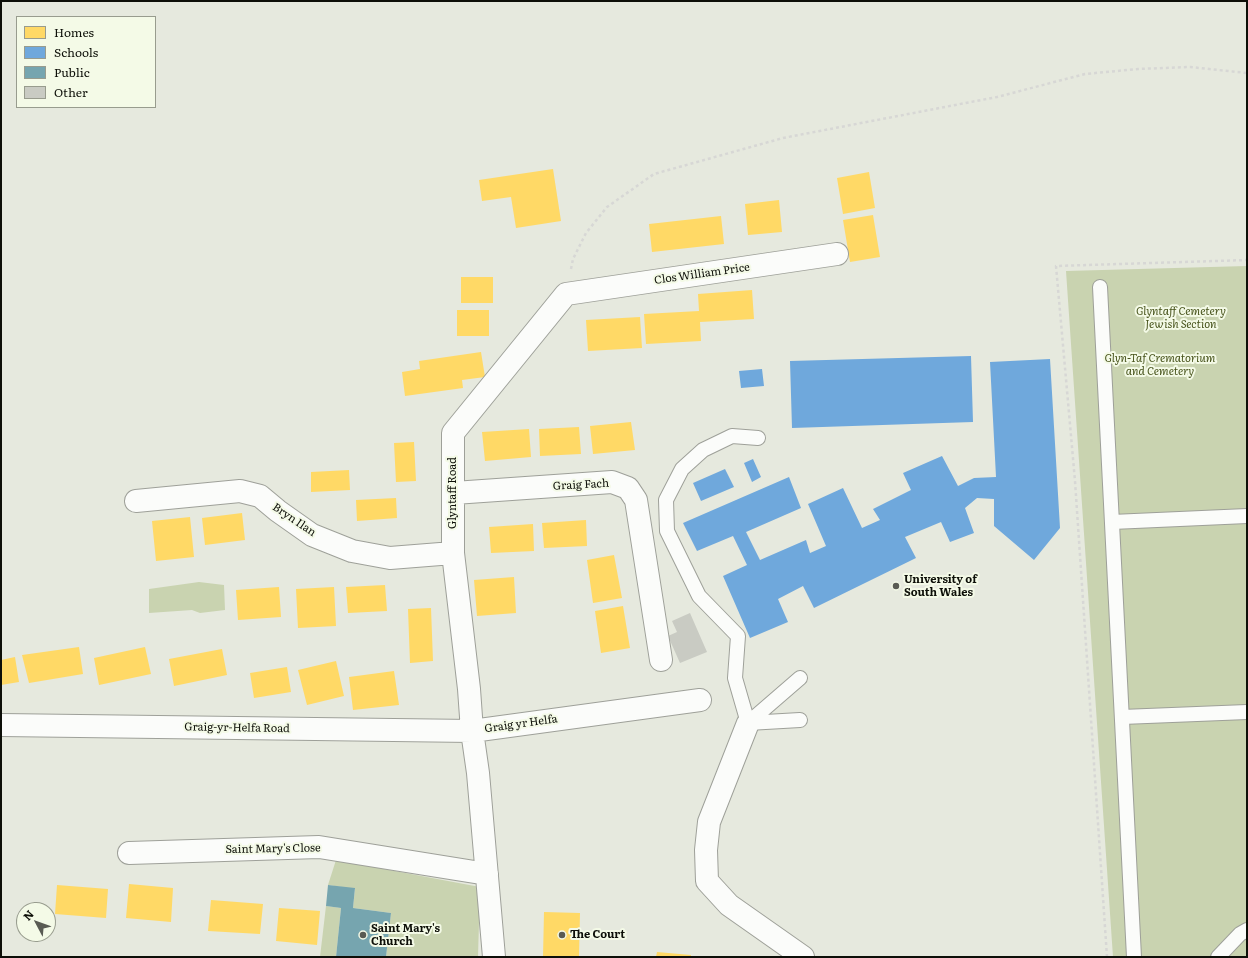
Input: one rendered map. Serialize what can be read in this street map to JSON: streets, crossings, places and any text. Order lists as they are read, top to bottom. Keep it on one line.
{"streets":{"street":["Clos William Price","Graig Fach","Glyntaff Road","Bryn Ilan","Graig yr Helfa","Graig-yr-Helfa Road","Saint Mary's Close"]},"crossings":[["Clos William Price","Glyntaff Road"],["Graig Fach","Glyntaff Road"],["Glyntaff Road","Bryn Ilan"],["Glyntaff Road","Graig yr Helfa"],["Glyntaff Road","Graig-yr-Helfa Road"],["Graig yr Helfa","Graig-yr-Helfa Road"],["Graig yr Helfa","Saint Mary's Close"]],"parks":["Glyntaff Cemetery Jewish Section","Glyn-Taf Crematorium and Cemetery"],"places":["University of South Wales","Saint Mary's Church","The Court"],"legend":["Homes","Schools","Public","Other"],"north":"top left"}
